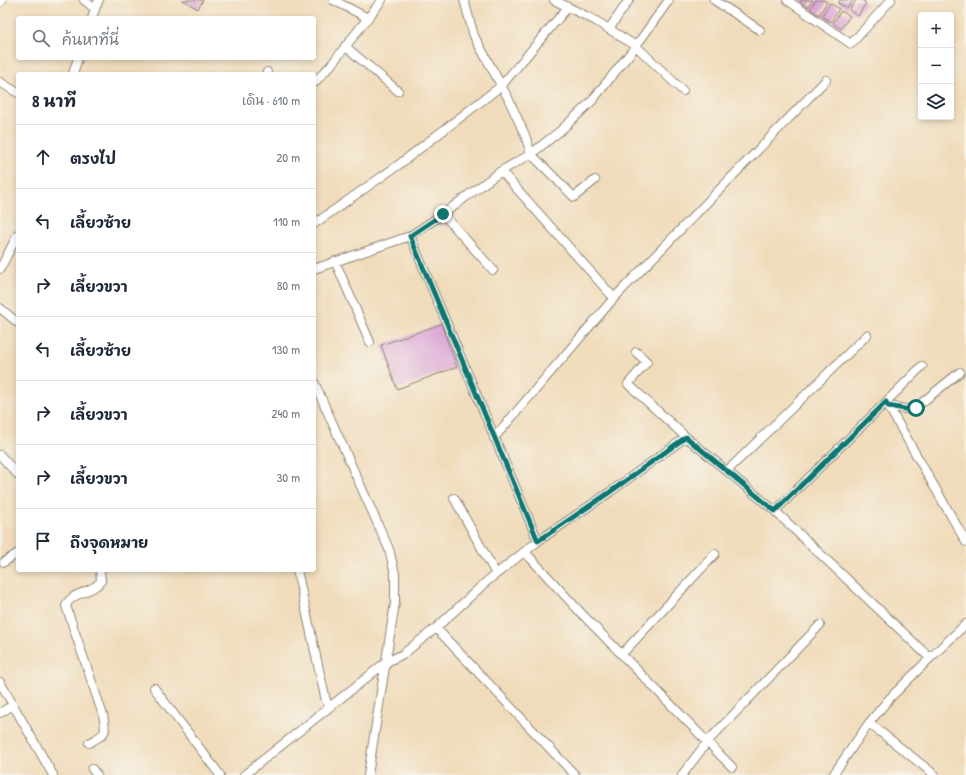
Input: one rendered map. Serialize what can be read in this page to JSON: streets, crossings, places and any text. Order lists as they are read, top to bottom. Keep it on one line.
{"page":{"map_buttons":["+","−"],"search":"ค้นหาที่นี่","heading":["8 นาที","เดิน · 610 m"],"list":[["ตรงไป","20 m"],["เลี้ยวซ้าย","110 m"],["เลี้ยวขวา","80 m"],["เลี้ยวซ้าย","130 m"],["เลี้ยวขวา","240 m"],["เลี้ยวขวา","30 m"],"ถึงจุดหมาย"]}}
